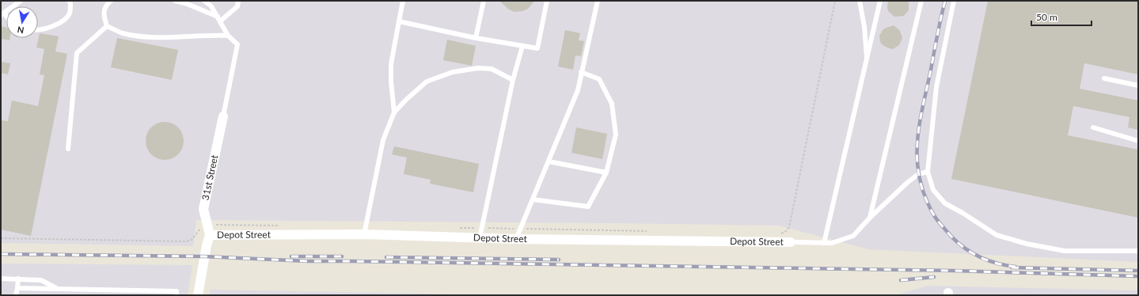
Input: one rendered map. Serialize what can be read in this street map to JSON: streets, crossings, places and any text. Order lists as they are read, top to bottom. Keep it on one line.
{"streets":{"street":["31st Street","Depot Street"]},"crossings":[["31st Street","Depot Street"]],"scale_bar":"50 m","north":"bottom"}
